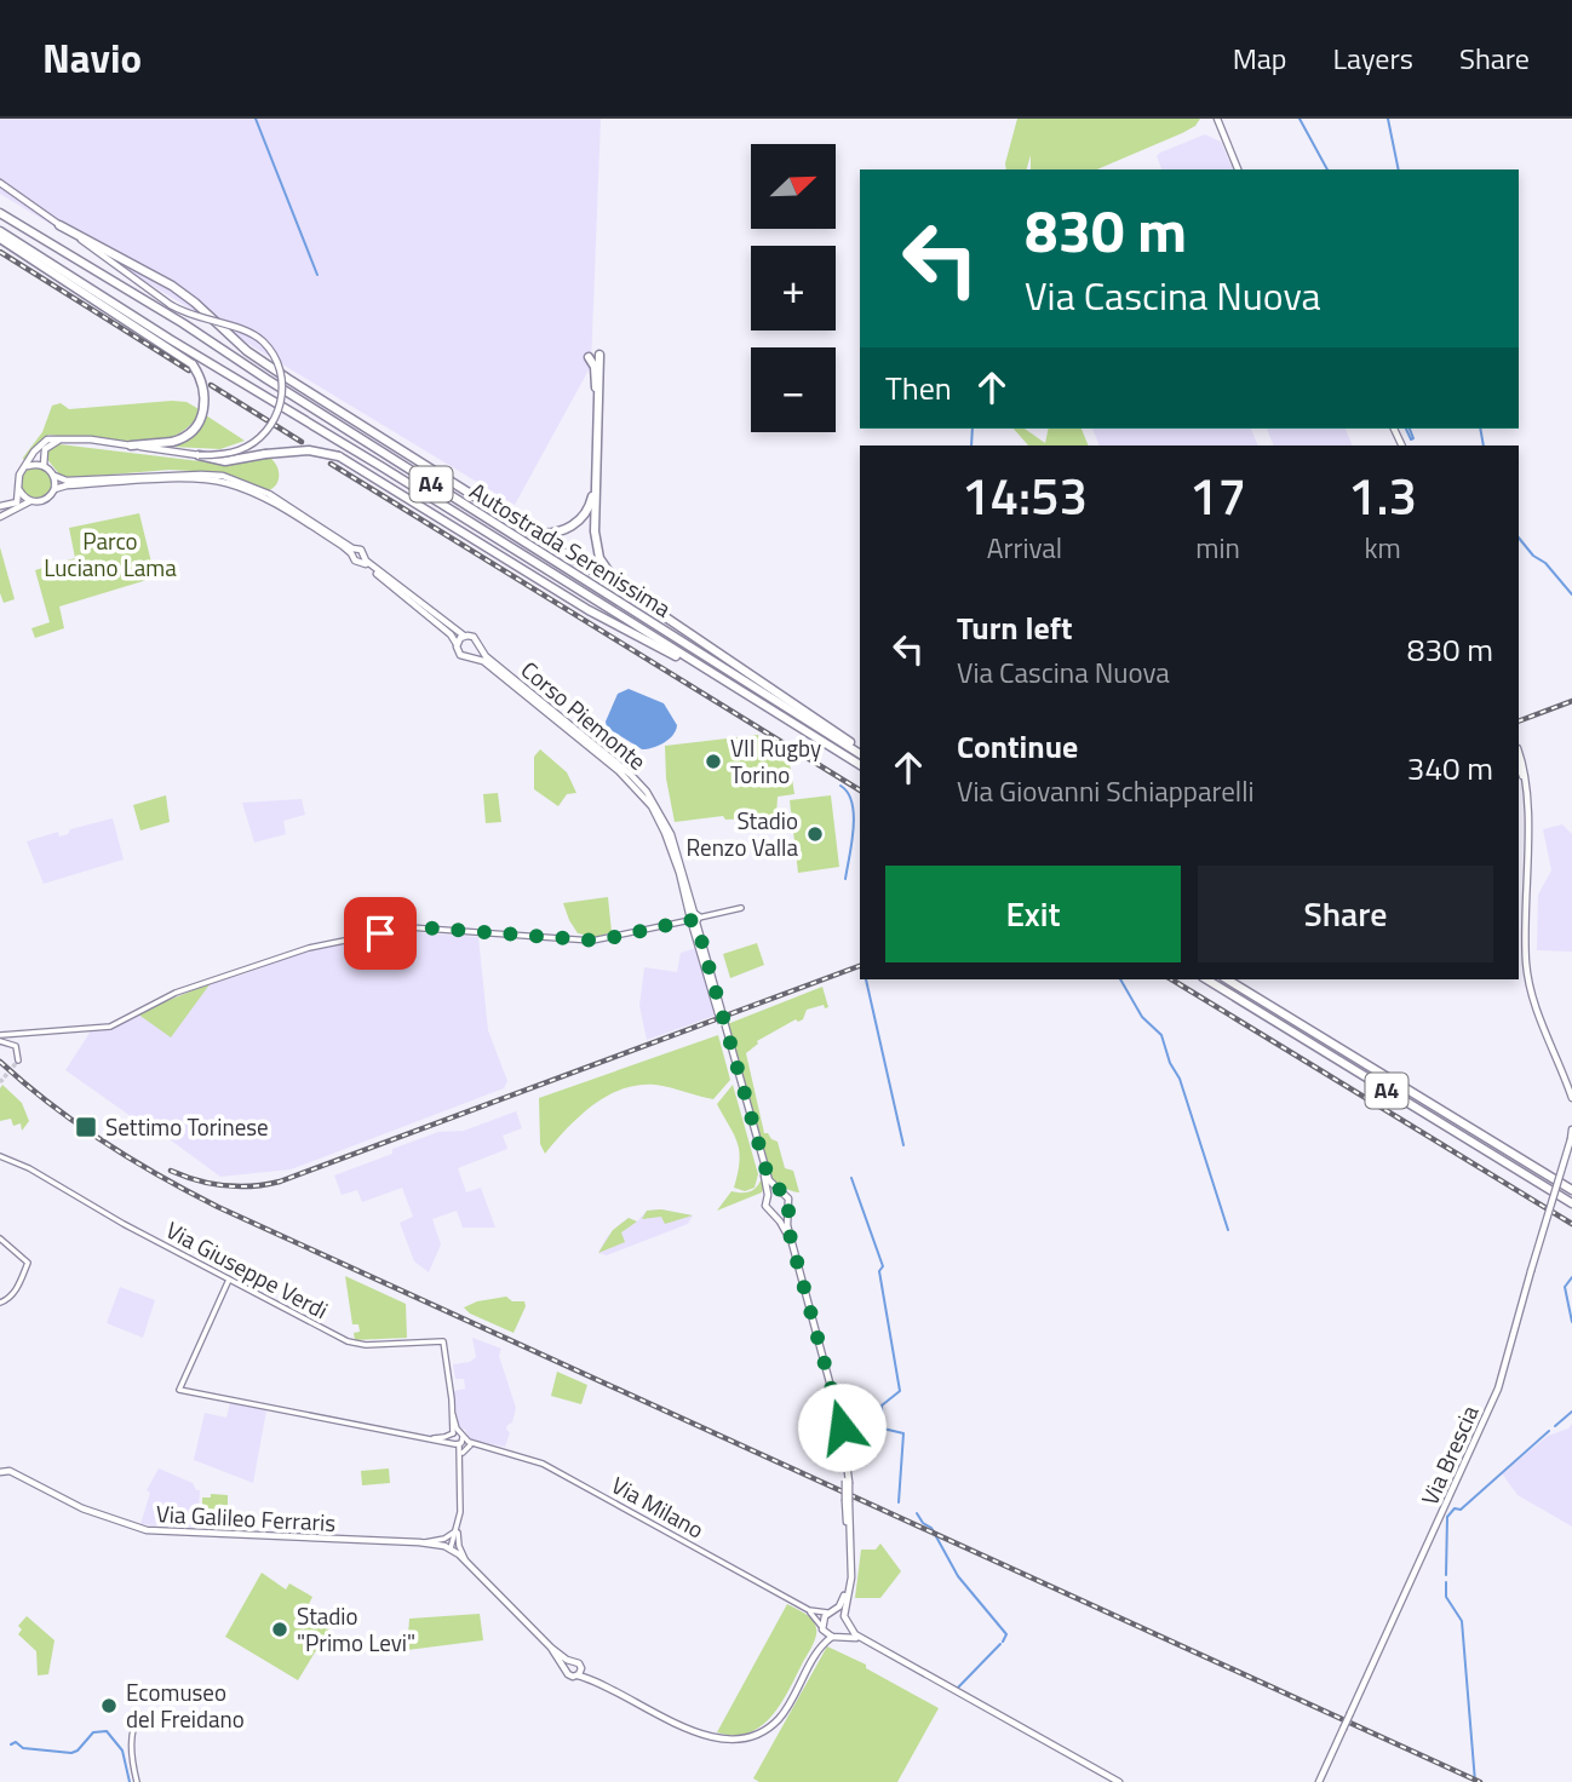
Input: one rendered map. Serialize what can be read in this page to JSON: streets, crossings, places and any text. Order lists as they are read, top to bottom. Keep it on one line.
{"streets":{"highway":["A4","Autostrada Serenissima"],"main road":["Corso Piemonte","Via Brescia","Via Milano","Via Galileo Ferraris"],"street":["Via Giuseppe Verdi"]},"crossings":[["Via Giuseppe Verdi","Via Milano"]],"parks":["Parco Luciano Lama"],"places":{"other":["VII Rugby Torino","Stadio Renzo Valla","Stadio \"Primo Levi\"","Ecomuseo del Freidano"],"transit":["Settimo Torinese"]},"north":"top right","page":{"header":"Navio","nav":["Map","Layers","Share"],"map_buttons":["+","−"],"turn":["830 m","Via Cascina Nuova"],"then":"Then","eta":["14:53","Arrival","17","min","1.3","km"],"list":[{"name":"Turn left","note":"Via Cascina Nuova","value":"830 m"},{"name":"Continue","note":"Via Giovanni Schiapparelli","value":"340 m"}],"buttons":["Exit","Share"]}}
